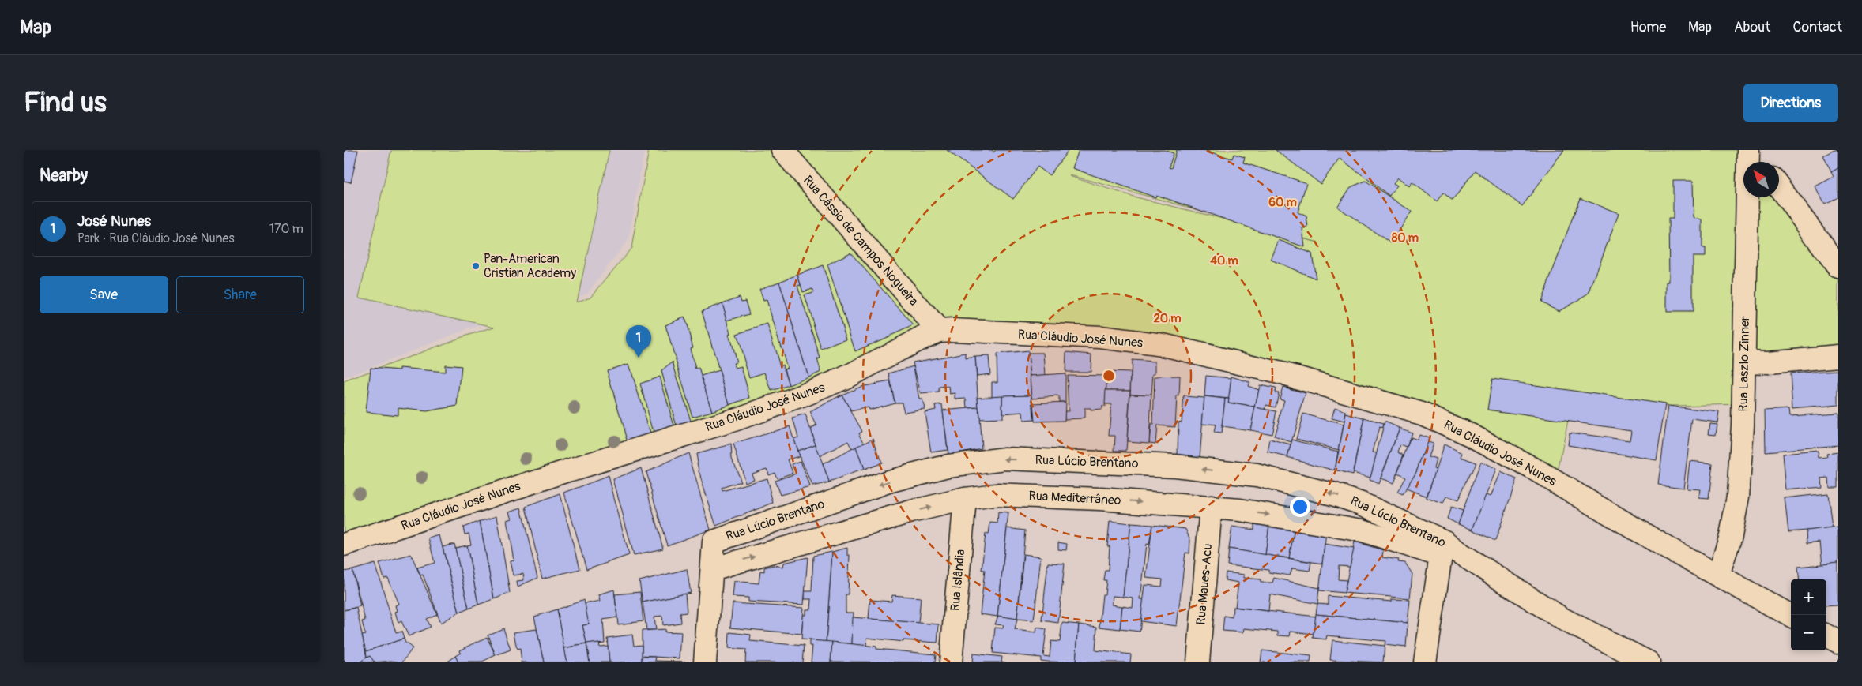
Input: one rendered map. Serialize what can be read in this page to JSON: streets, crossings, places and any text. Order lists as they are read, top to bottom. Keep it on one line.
{"streets":{"street":["Rua Cássio de Campos Nogueira","Rua Cláudio José Nunes","Rua Laszlo Zinner","Rua Lúcio Brentano","Rua Mediterrâneo","Rua Islândia","Rua Maues-Acu"]},"crossings":[["Rua Cássio de Campos Nogueira","Rua Cláudio José Nunes"],["Rua Cláudio José Nunes","Rua Laszlo Zinner"],["Rua Lúcio Brentano","Rua Mediterrâneo"],["Rua Mediterrâneo","Rua Islândia"],["Rua Mediterrâneo","Rua Maues-Acu"]],"one_way":["Rua Lúcio Brentano","Rua Mediterrâneo"],"places":["Pan-American Cristian Academy"],"north":"top left","page":{"header":"Map","nav":["Home","Map","About","Contact"],"buttons":["Directions",["Save","Share"]],"title":"Find us","heading":"Nearby","list":[{"mark":"1","name":"José Nunes","note":"Park · Rua Cláudio José Nunes","value":"170 m"}],"pins":"1","map_buttons":["+","−"]},"rings":["60 m","80 m","40 m","20 m"]}
